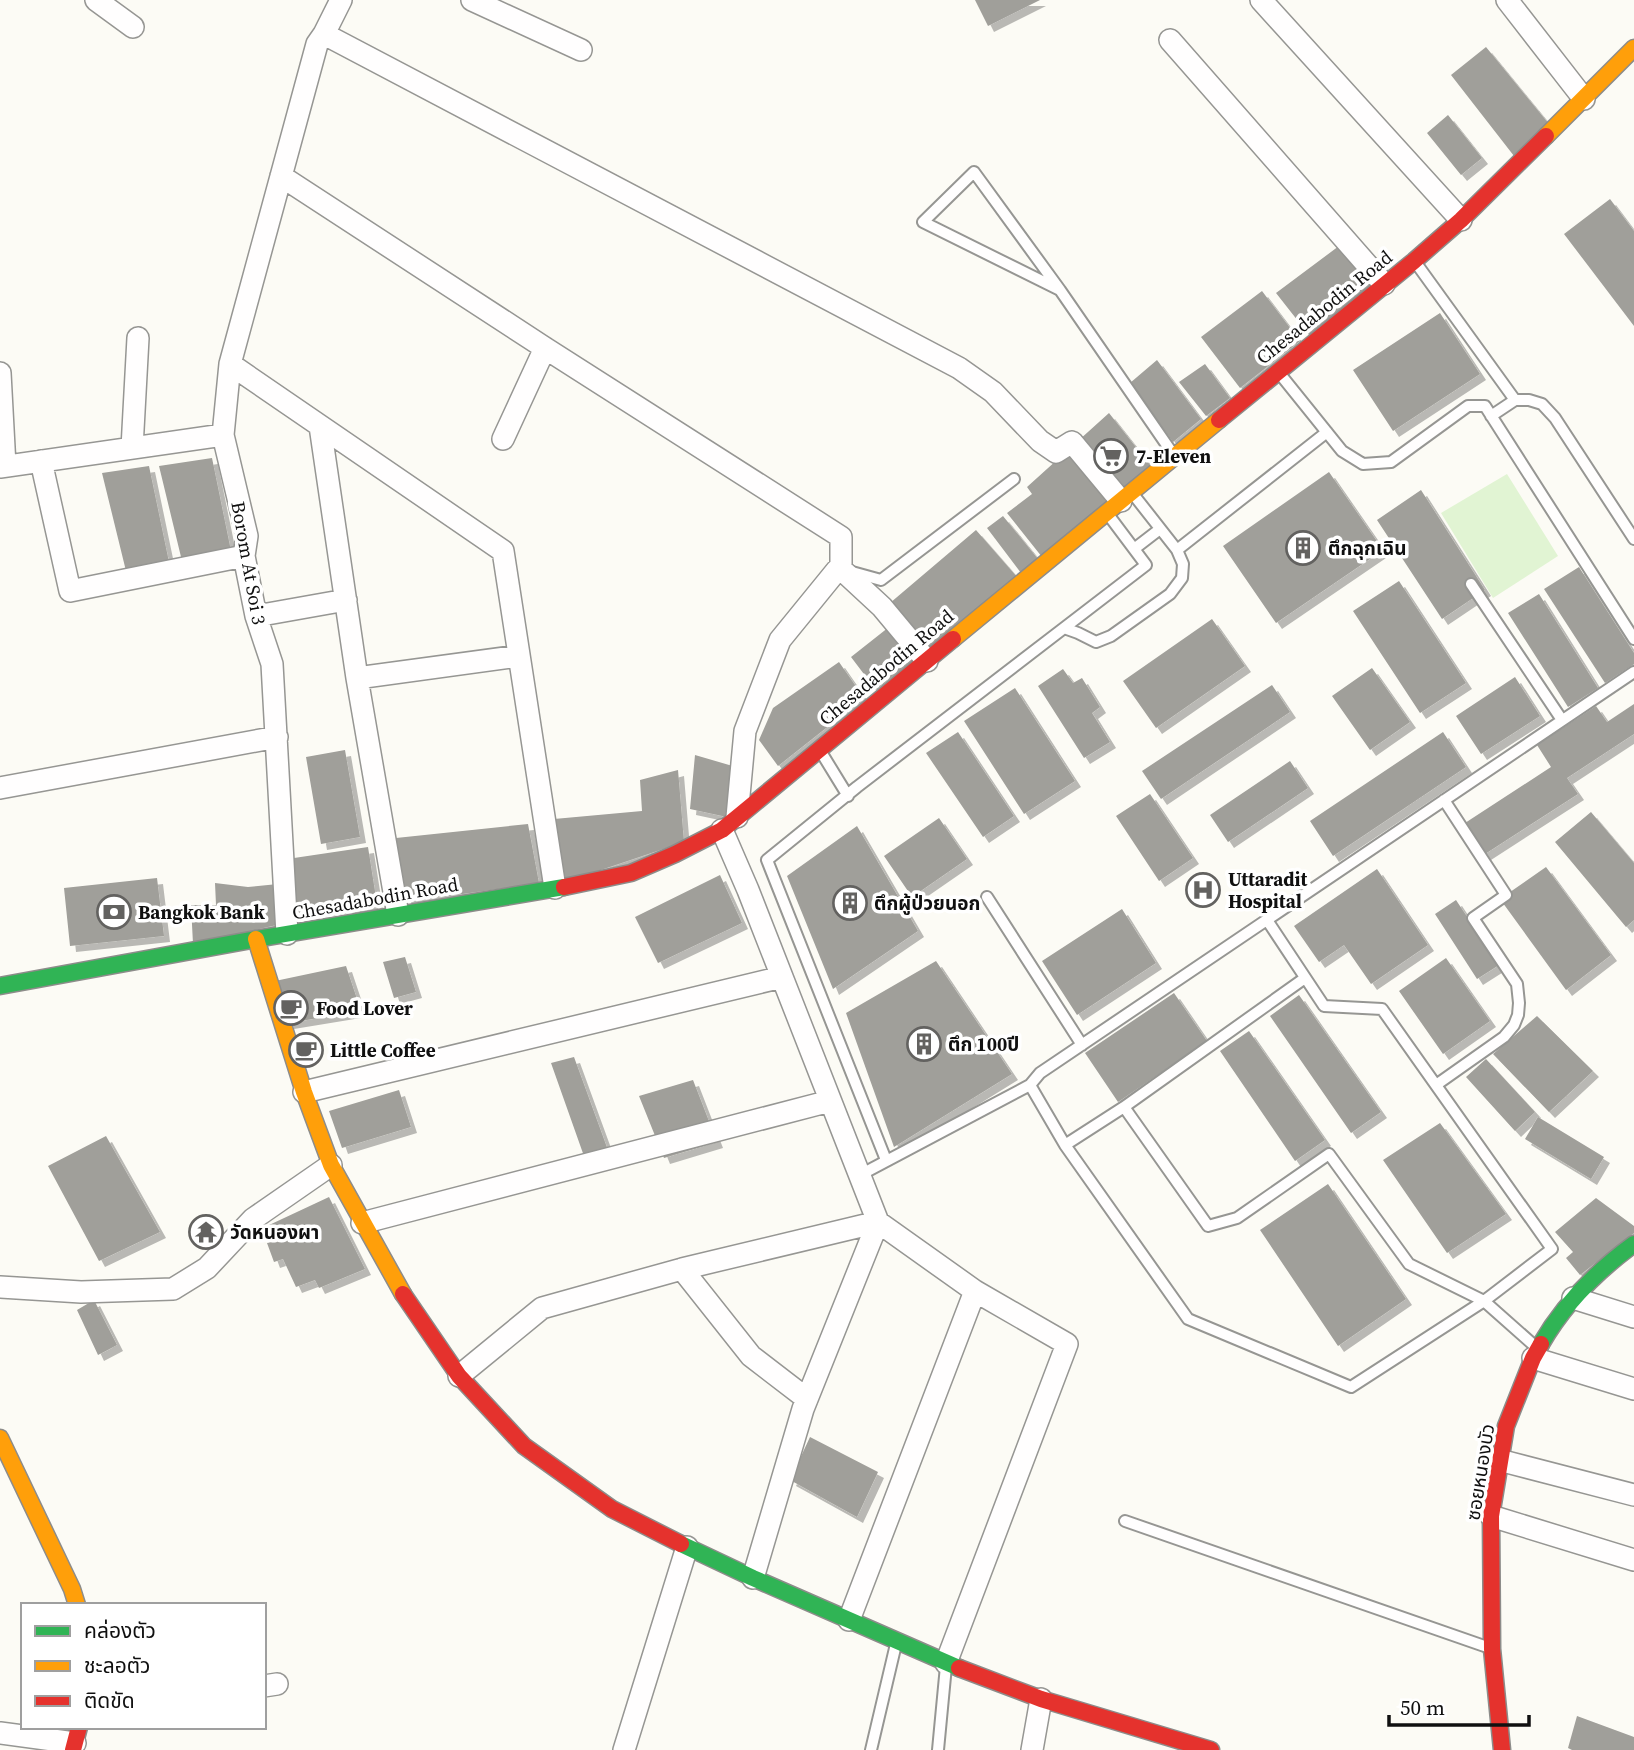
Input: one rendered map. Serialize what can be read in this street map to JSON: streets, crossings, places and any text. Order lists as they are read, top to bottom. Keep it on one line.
{"streets":{"street":["Chesadabodin Road","Borom At Soi 3","ซอยหนองบัว"]},"crossings":[["Chesadabodin Road","Borom At Soi 3"]],"places":{"supermarket":["7-Eleven"],"building":["ตึกฉุกเฉิน","ตึกผู้ป่วยนอก","ตึก 100ปี"],"hospital":["Uttaradit Hospital"],"bank":["Bangkok Bank"],"cafe":["Food Lover","Little Coffee"],"temple":["วัดหนองผา"]},"legend":["คล่องตัว","ชะลอตัว","ติดขัด"],"scale_bar":"50 m"}
